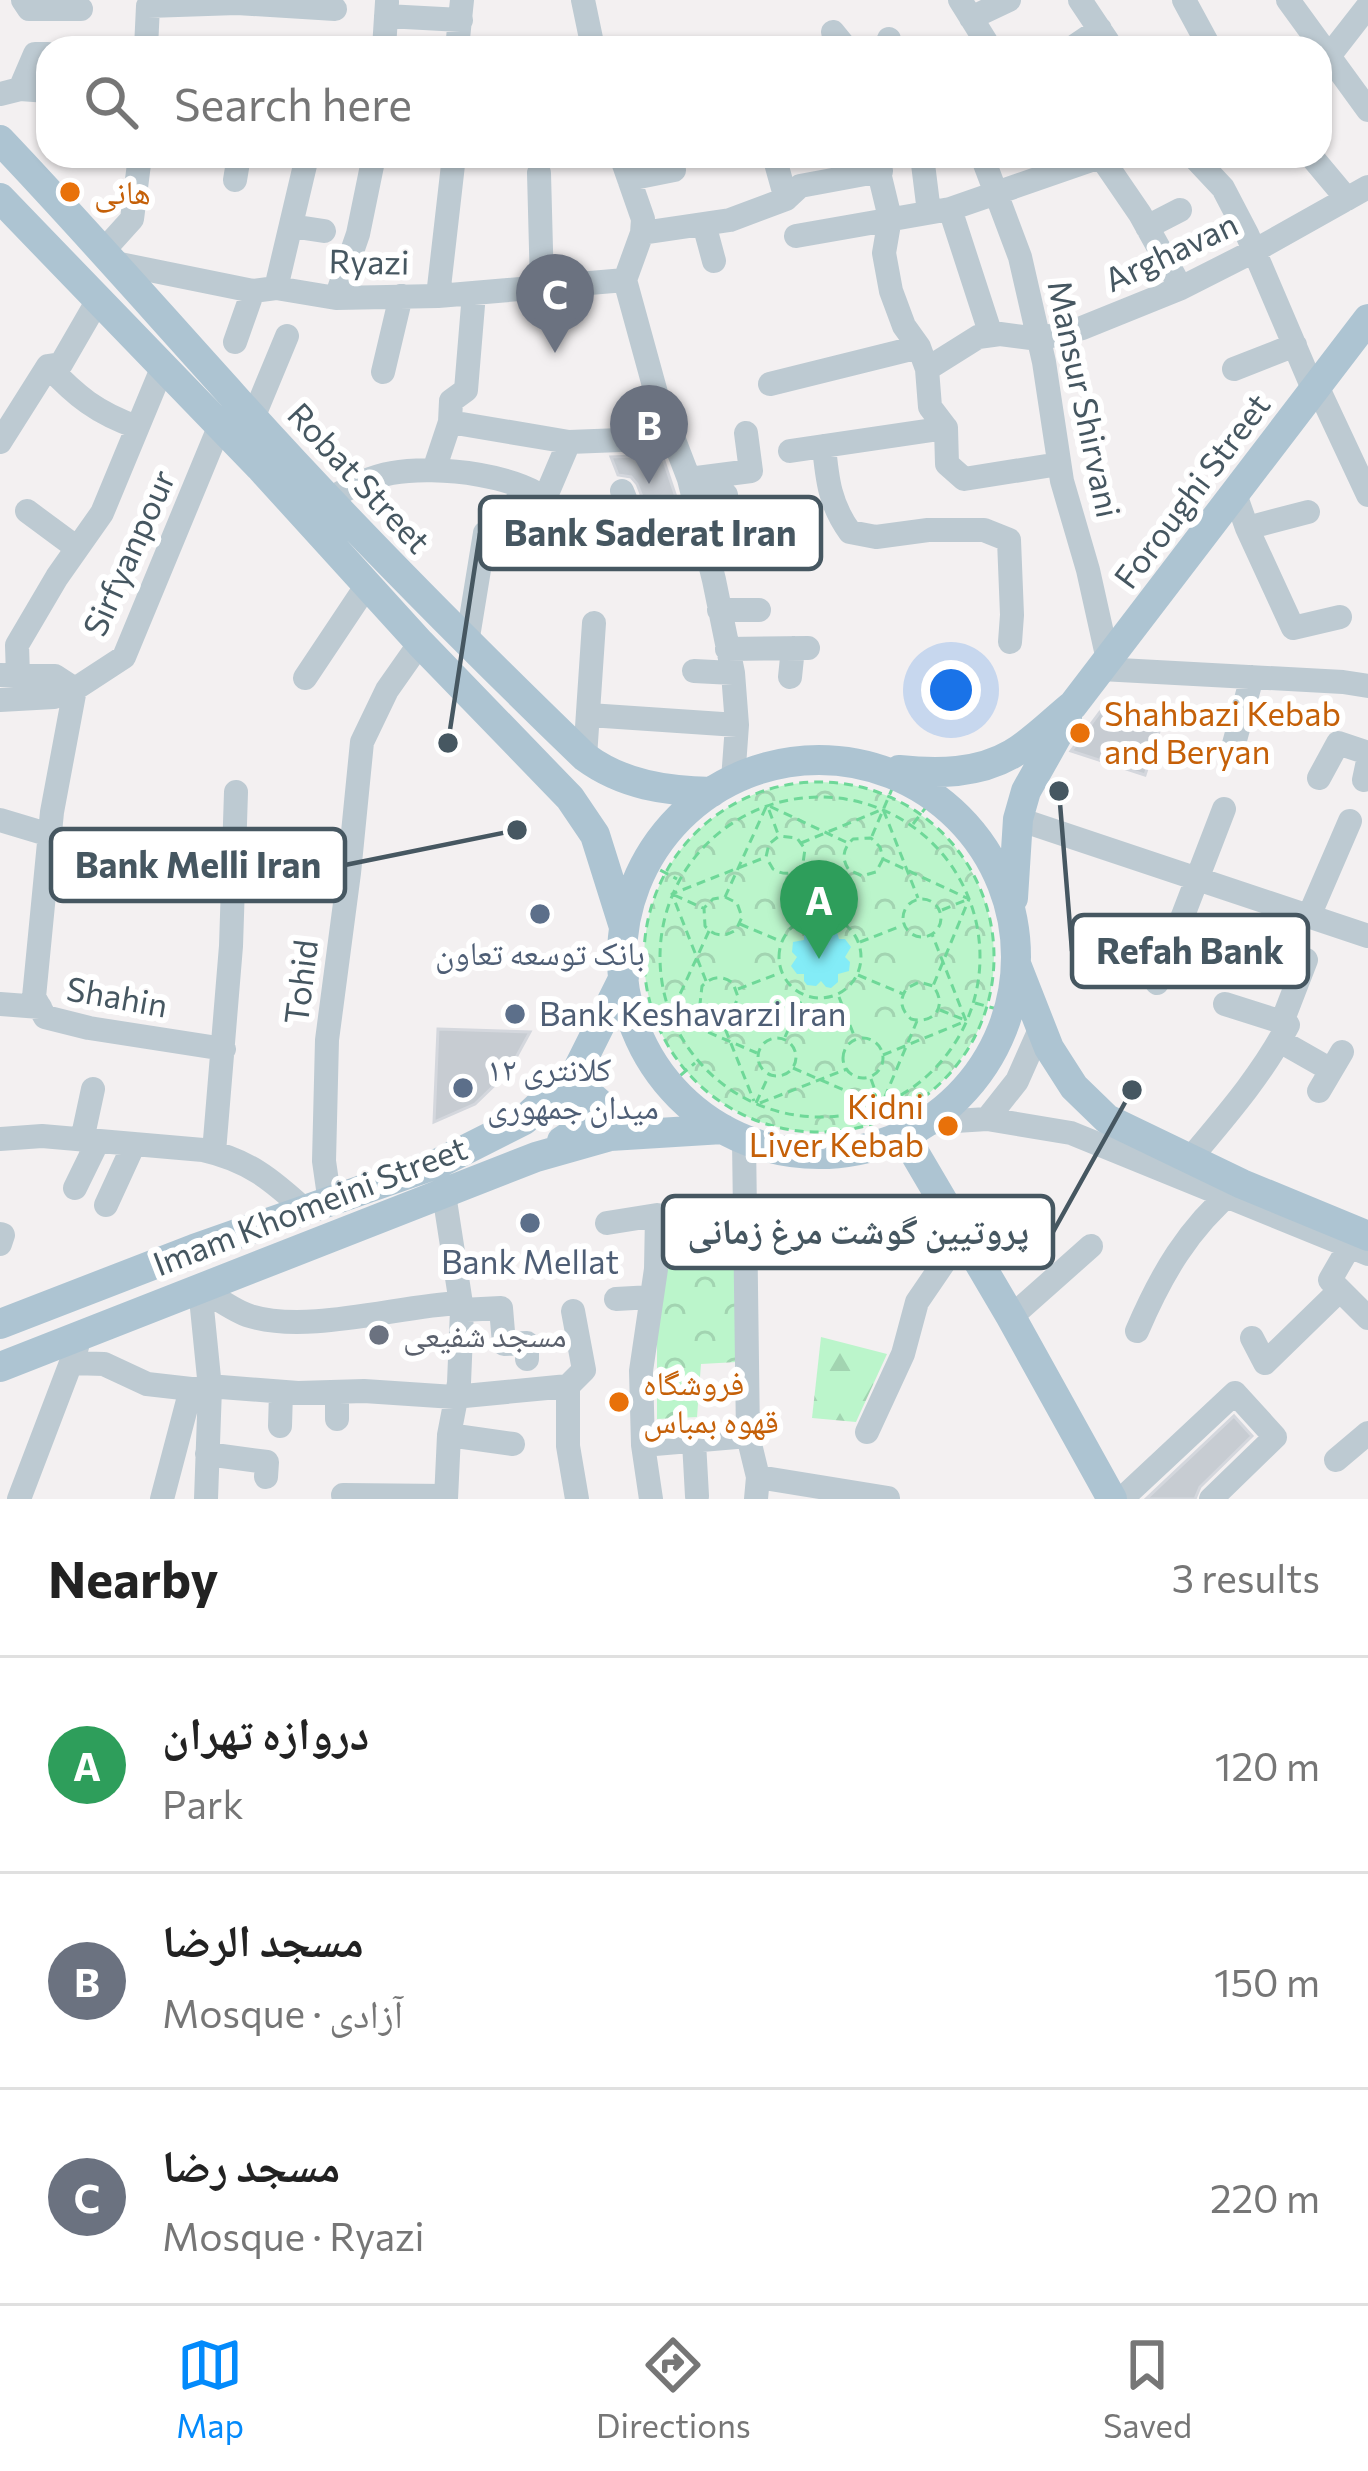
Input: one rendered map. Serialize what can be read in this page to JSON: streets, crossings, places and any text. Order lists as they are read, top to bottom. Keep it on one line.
{"streets":{"main road":["Robat Street","Foroughi Street","Imam Khomeini Street"],"street":["Arghavan","Ryazi","Mansur Shirvani","Sirfyanpour","Tohid","Shahin"]},"crossings":[["Arghavan","Mansur Shirvani"],["Ryazi","Robat Street"],["Mansur Shirvani","Foroughi Street"],["Robat Street","Sirfyanpour"],["Robat Street","Tohid"],["Sirfyanpour","Shahin"],["Tohid","Imam Khomeini Street"]],"places":["هانی","Shahbazi Kebab and Beryan","Bank Saderat Iran","Refah Bank","Bank Melli Iran","بانک توسعه تعاون","Bank Keshavarzi Iran","کلانتری ۱۲ میدان جمهوری","پروتیین گوشت مرغ زمانی","Kidni Liver Kebab","Bank Mellat","مسجد شفیعی","فروشگاه قهوه بمباس"],"page":{"search":"Search here","pins":["C","B","A"],"heading":["Nearby","3 results"],"list":[{"mark":"A","name":"دروازه تهران","note":"Park","value":"120 m"},{"mark":"B","name":"مسجد الرضا","note":"Mosque · آزادی","value":"150 m"},{"mark":"C","name":"مسجد رضا","note":"Mosque · Ryazi","value":"220 m"}],"nav":["Map","Directions","Saved"]}}
